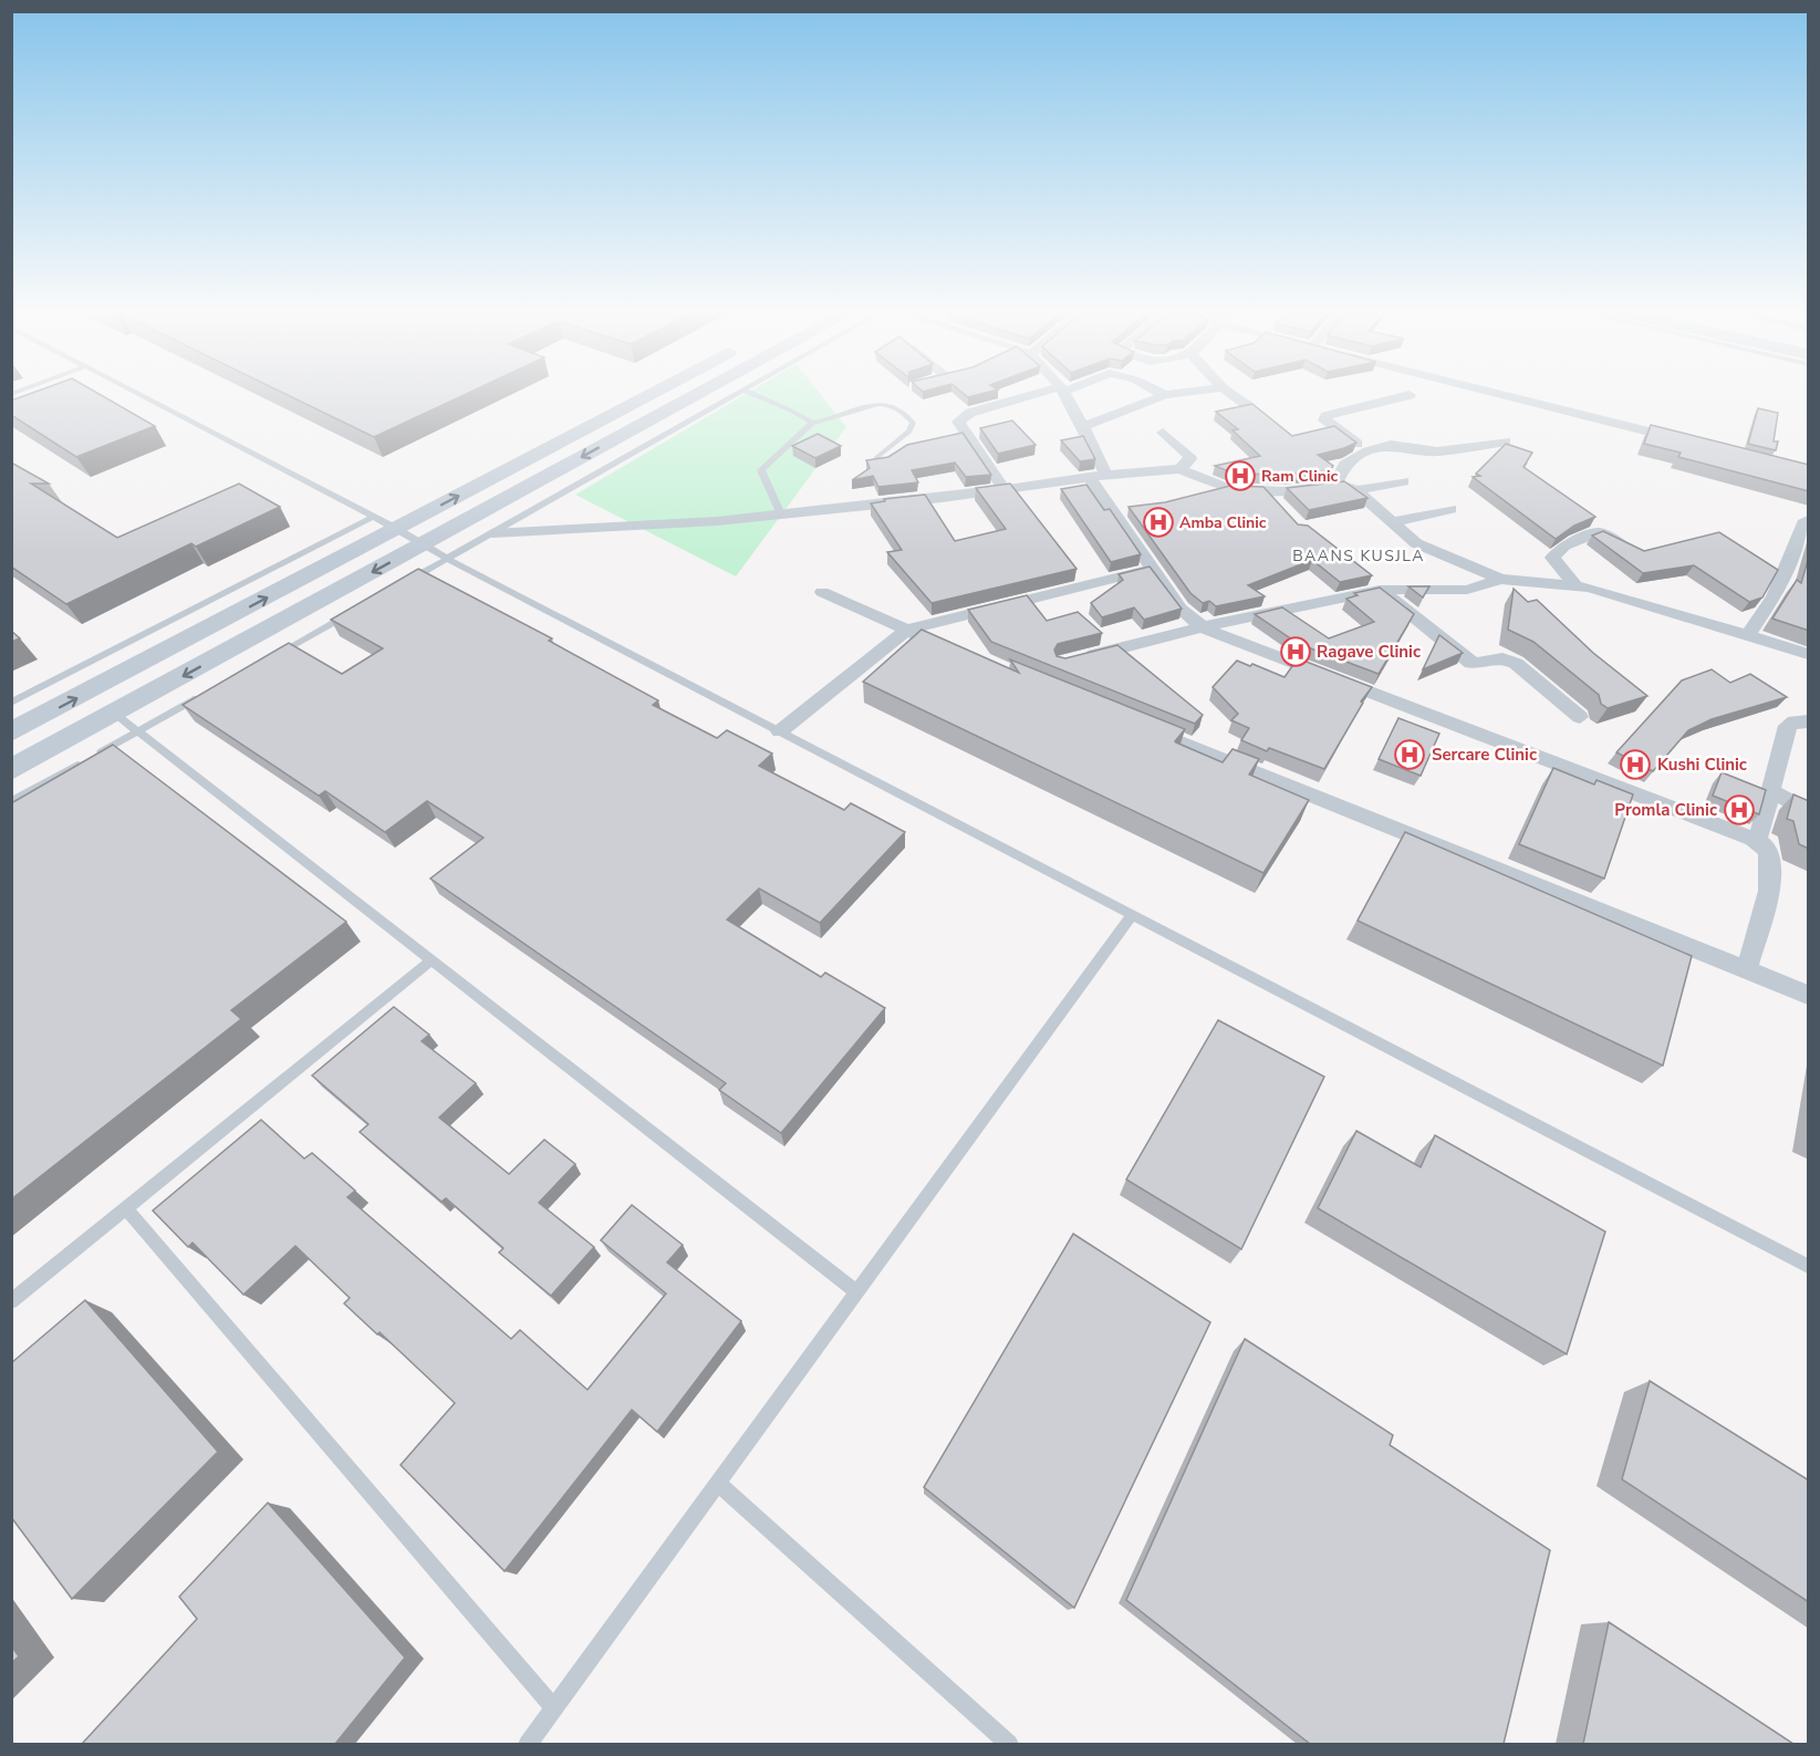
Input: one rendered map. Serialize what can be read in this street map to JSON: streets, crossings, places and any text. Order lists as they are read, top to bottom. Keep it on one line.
{"districts":["BAANS KUSJLA"],"places":{"hospital":["Ram Clinic","Amba Clinic","Ragave Clinic","Sercare Clinic","Kushi Clinic","Promla Clinic"]}}
